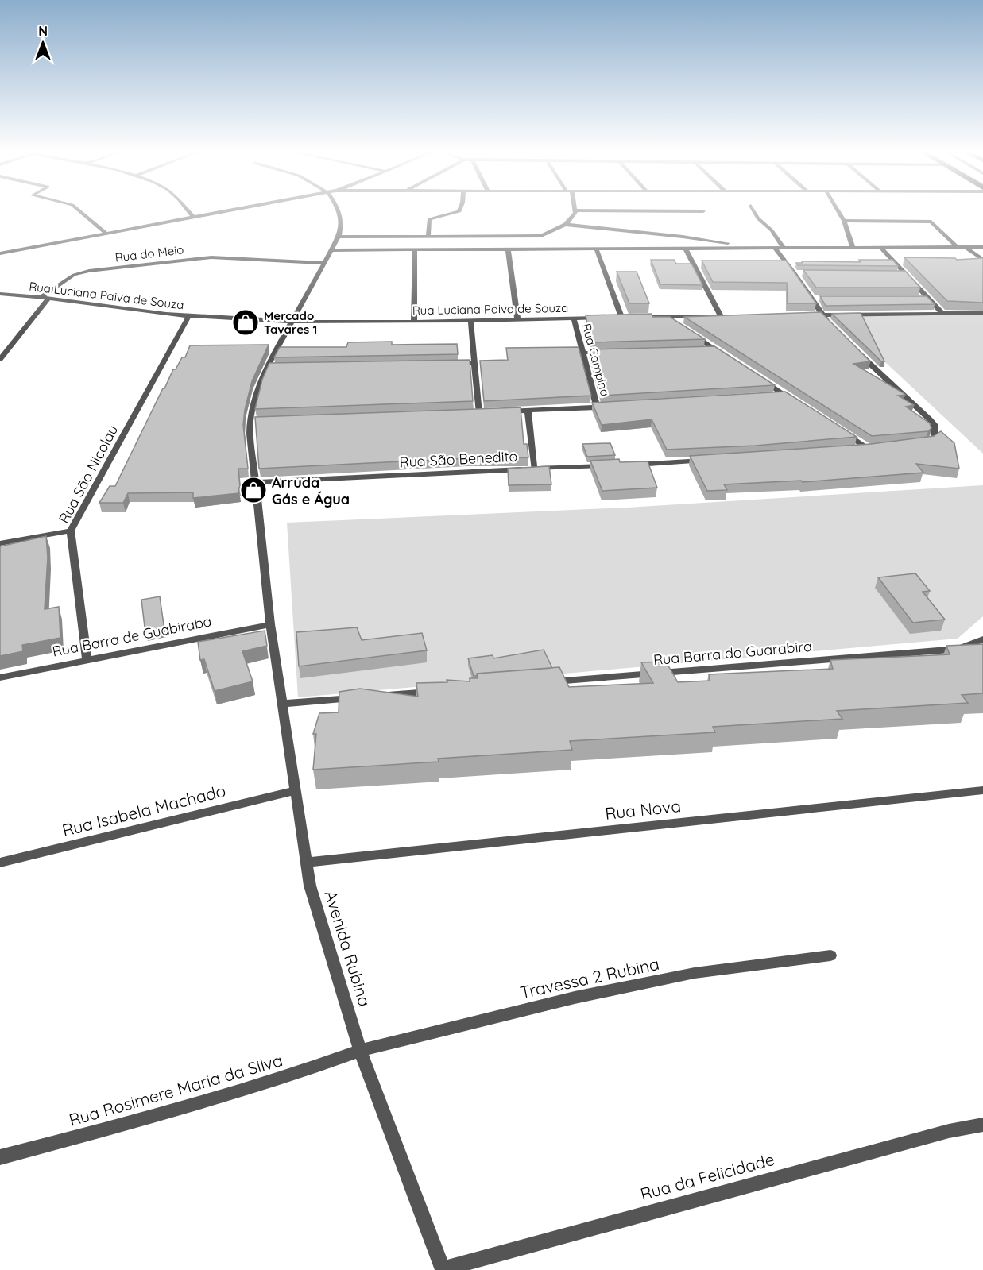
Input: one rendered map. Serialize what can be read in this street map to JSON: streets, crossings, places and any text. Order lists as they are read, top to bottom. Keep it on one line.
{"streets":{"street":["Rua do Meio","Rua Luciana Paiva de Souza","Rua Campina","Rua São Benedito","Rua São Nicolau","Rua Barra de Guabiraba","Rua Barra do Guarabira","Rua Nova","Rua Isabela Machado","Avenida Rubina","Travessa 2 Rubina","Rua Rosimere Maria da Silva","Rua da Felicidade"]},"crossings":[["Rua do Meio","Rua Luciana Paiva de Souza"],["Rua do Meio","Avenida Rubina"],["Rua Luciana Paiva de Souza","Rua Campina"],["Rua Luciana Paiva de Souza","Rua São Nicolau"],["Rua Luciana Paiva de Souza","Avenida Rubina"],["Rua São Benedito","Avenida Rubina"],["Rua São Nicolau","Rua Barra de Guabiraba"],["Rua Barra de Guabiraba","Avenida Rubina"],["Rua Nova","Avenida Rubina"],["Rua Isabela Machado","Avenida Rubina"],["Avenida Rubina","Travessa 2 Rubina"],["Avenida Rubina","Rua Rosimere Maria da Silva"],["Avenida Rubina","Rua da Felicidade"],["Travessa 2 Rubina","Rua Rosimere Maria da Silva"]],"places":{"shop":["Mercado Tavares 1","Arruda Gás e Água"]},"north":"top"}
